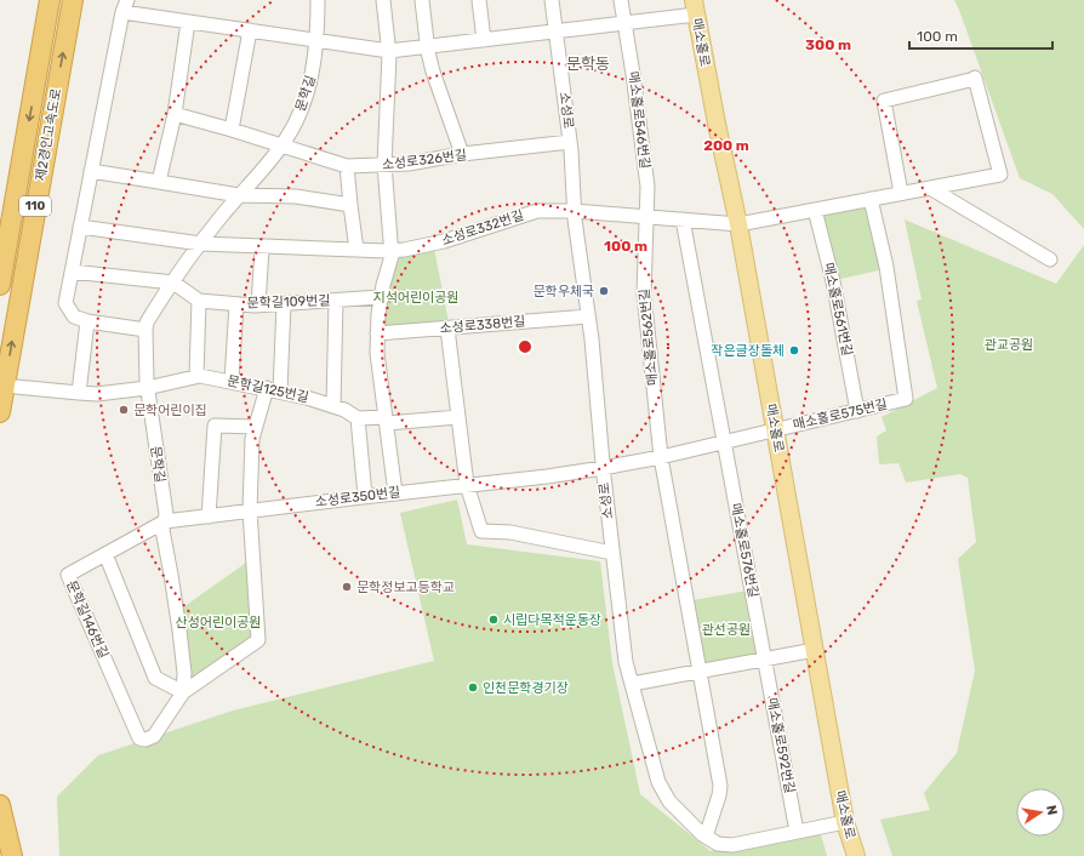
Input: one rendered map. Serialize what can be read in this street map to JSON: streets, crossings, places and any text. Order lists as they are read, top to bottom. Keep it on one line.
{"streets":{"highway":["제2경인고속도로","110"],"main road":["매소홀로"],"street":["문학길","소성로","매소홀로546번길","소성로326번길","소성로332번길","문학길109번길","매소홀로561번길","소성로338번길","매소홀로562번길","문학길125번길","매소홀로575번길","소성로350번길","매소홀로576번길","문학길146번길","매소홀로592번길"]},"crossings":[["매소홀로","소성로"],["매소홀로","매소홀로575번길"],["문학길","소성로326번길"],["문학길","소성로332번길"],["문학길","문학길125번길"],["문학길","소성로350번길"],["문학길","문학길146번길"],["소성로","소성로326번길"],["소성로","소성로332번길"],["소성로","소성로338번길"],["소성로","소성로350번길"],["소성로","매소홀로592번길"],["매소홀로546번길","매소홀로562번길"],["매소홀로561번길","매소홀로575번길"],["소성로350번길","문학길146번길"],["매소홀로576번길","매소홀로592번길"]],"districts":["문학동"],"parks":["지석어린이공원","관교공원","산성어린이공원","관선공원"],"places":["문학우체국","작은글장돌체","문학어린이집","문학정보고등학교","시립다목적운동장","인천문학경기장"],"scale_bar":"100 m","north":"right","rings":["300 m","200 m","100 m"]}
